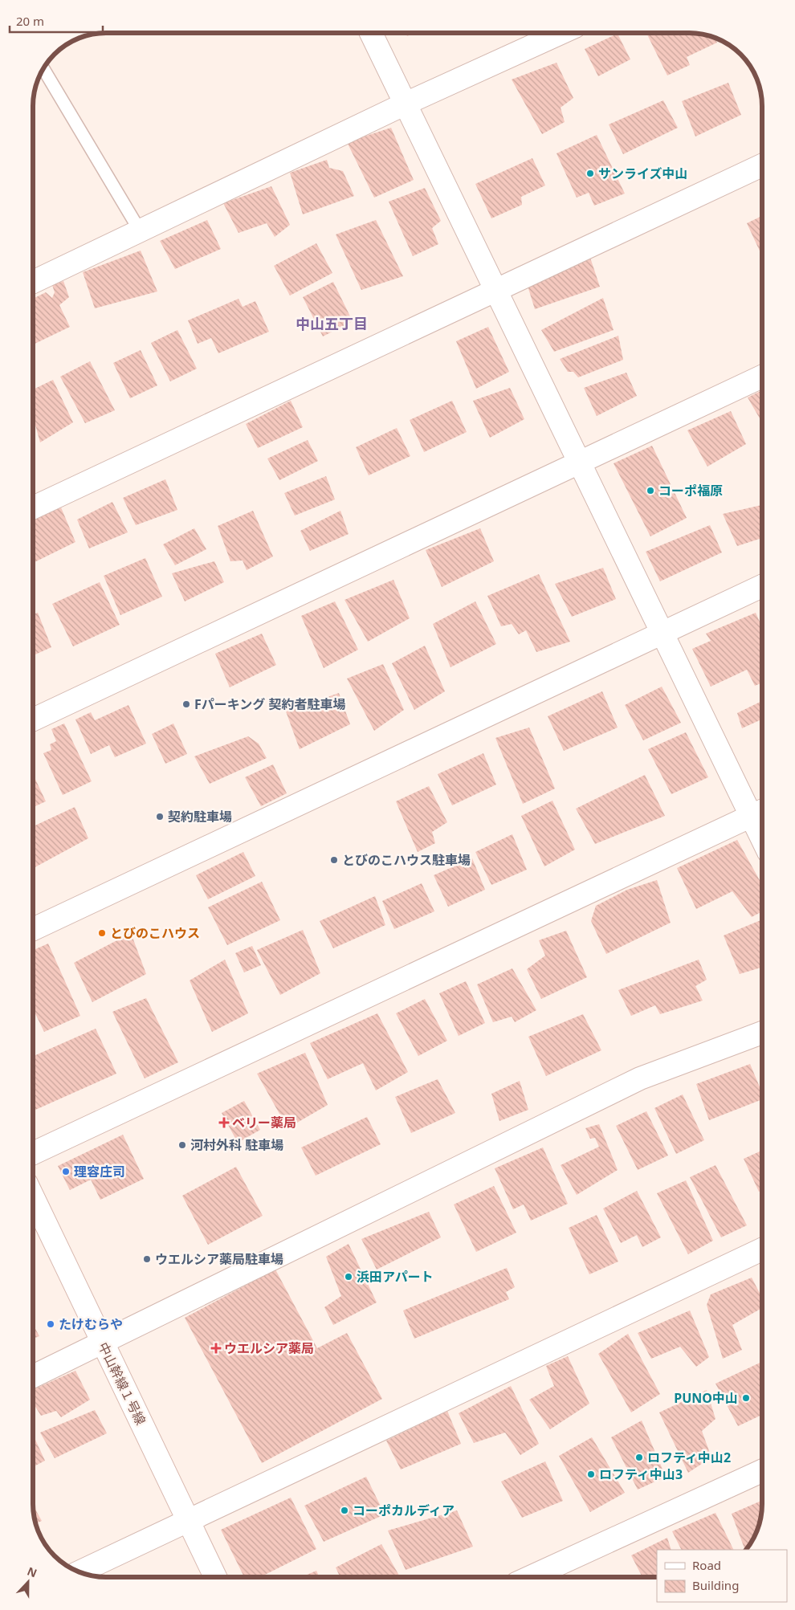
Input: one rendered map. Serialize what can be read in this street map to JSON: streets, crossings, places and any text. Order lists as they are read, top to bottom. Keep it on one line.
{"streets":{"street":["中山幹線１号線"]},"districts":["中山五丁目"],"places":{"other":["サンライズ中山","コーポ福原","Fパーキング 契約者駐車場","契約駐車場","とびのこハウス駐車場","とびのこハウス","河村外科 駐車場","理容庄司","ウエルシア薬局駐車場","浜田アパート","たけむらや","PUNO中山","ロフティ中山2","ロフティ中山3","コーポカルディア"],"health":["ベリー薬局","ウエルシア薬局"]},"legend":["Road","Building"],"scale_bar":"20 m","north":"top"}
